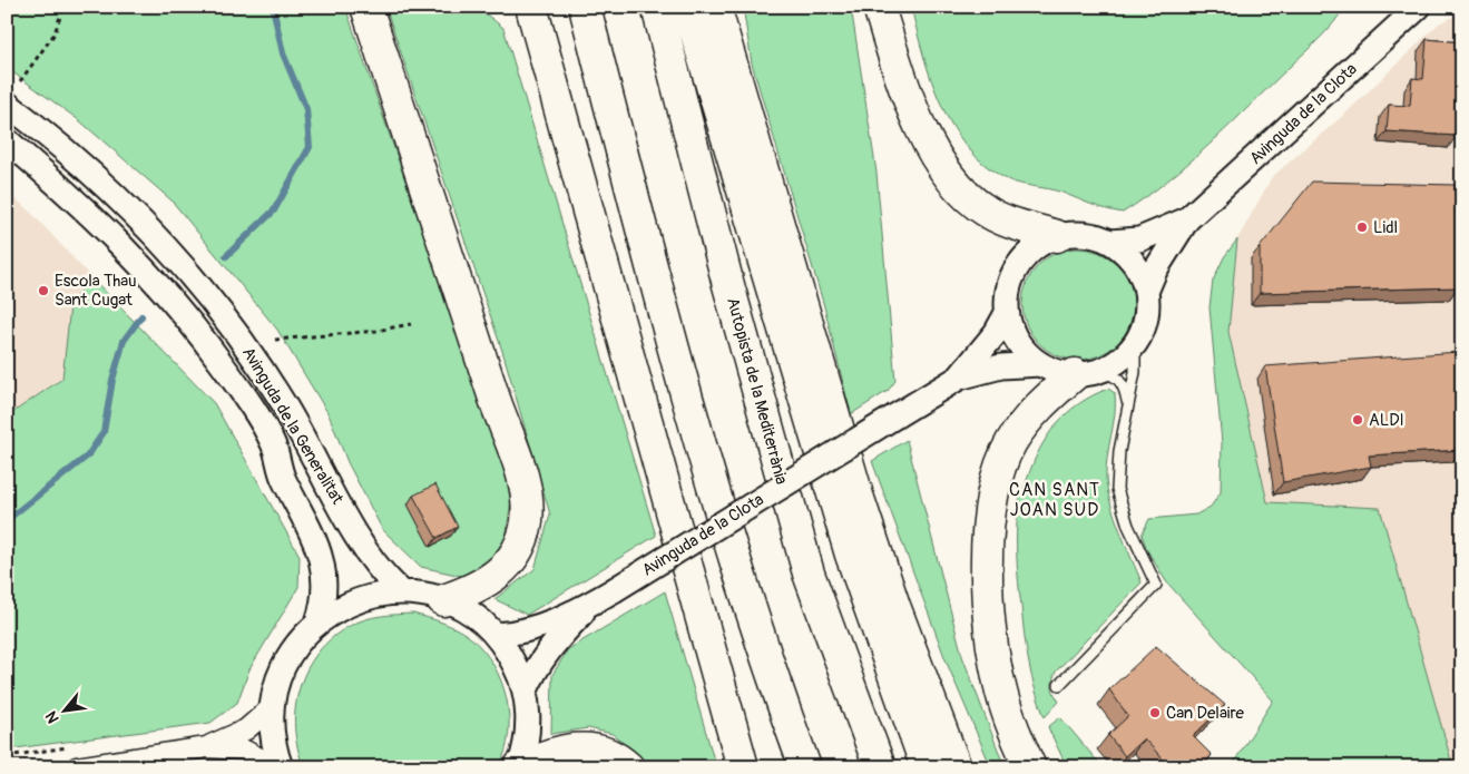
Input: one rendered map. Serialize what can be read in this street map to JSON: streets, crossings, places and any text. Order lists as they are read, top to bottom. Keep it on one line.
{"streets":{"highway":["Autopista de la Mediterrània"],"street":["Avinguda de la Clota","Avinguda de la Generalitat"]},"districts":["CAN SANT JOAN SUD"],"places":["Lidl","Escola Thau Sant Cugat","ALDI","Can Delaire"],"north":"bottom left"}
